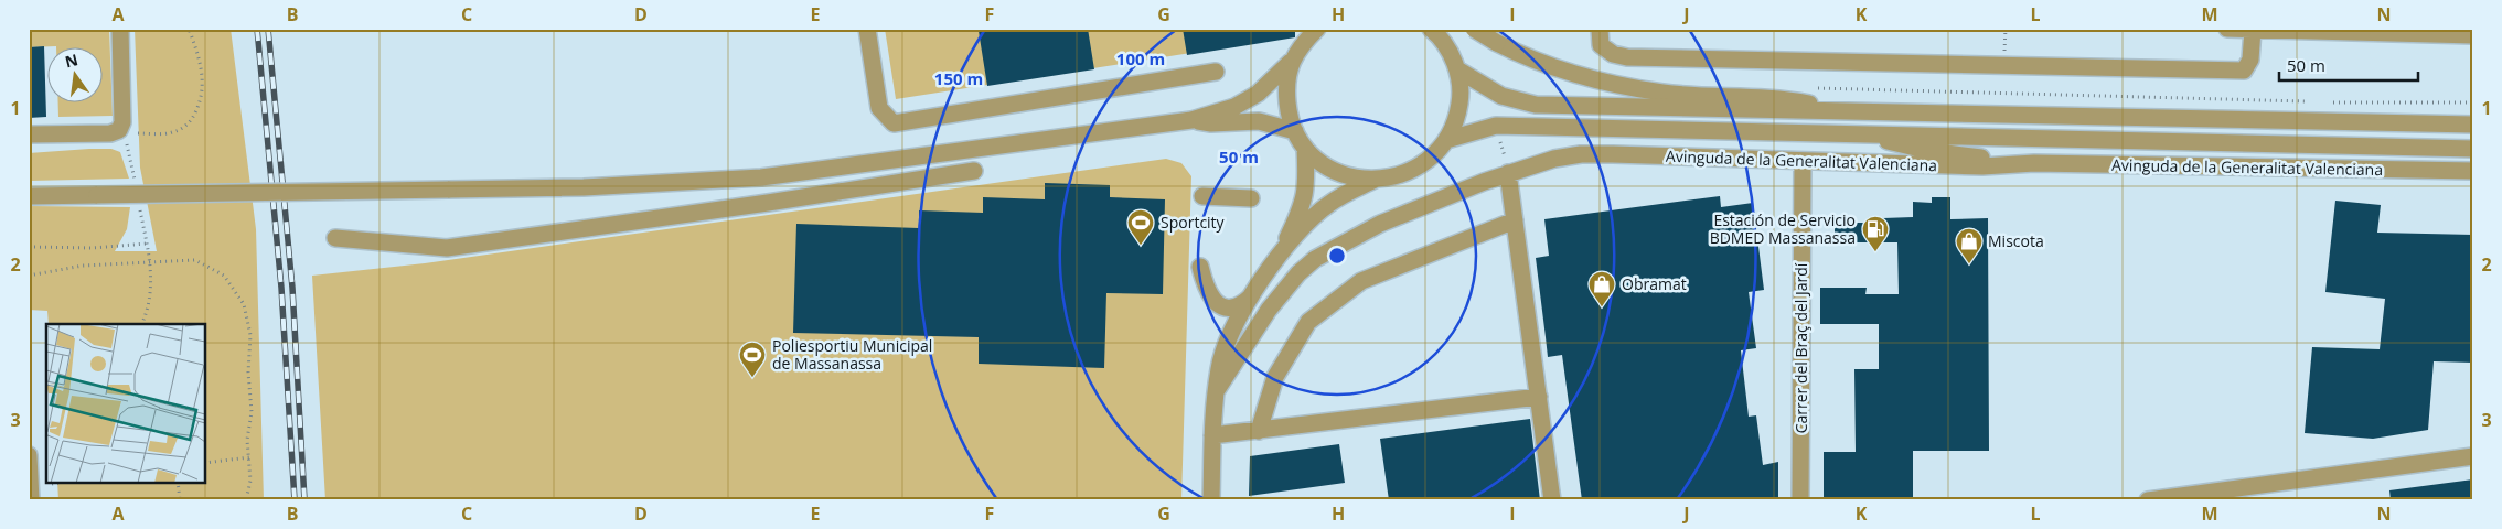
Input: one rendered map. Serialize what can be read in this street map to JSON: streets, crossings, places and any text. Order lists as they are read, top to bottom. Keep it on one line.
{"streets":{"street":["Avinguda de la Generalitat Valenciana","Carrer del Braç del Jardí"]},"crossings":[["Avinguda de la Generalitat Valenciana","Carrer del Braç del Jardí"]],"places":{"sports":["Sportcity","Poliesportiu Municipal de Massanassa"],"fuel station":["Estación de Servicio BDMED Massanassa"],"shop":["Miscota","Obramat"]},"scale_bar":"50 m","north":"top","grid":{"columns":["A","B","C","D","E","F","G","H","I","J","K","L","M","N"],"rows":["1","2","3"]},"rings":["100 m","150 m","50 m"]}
